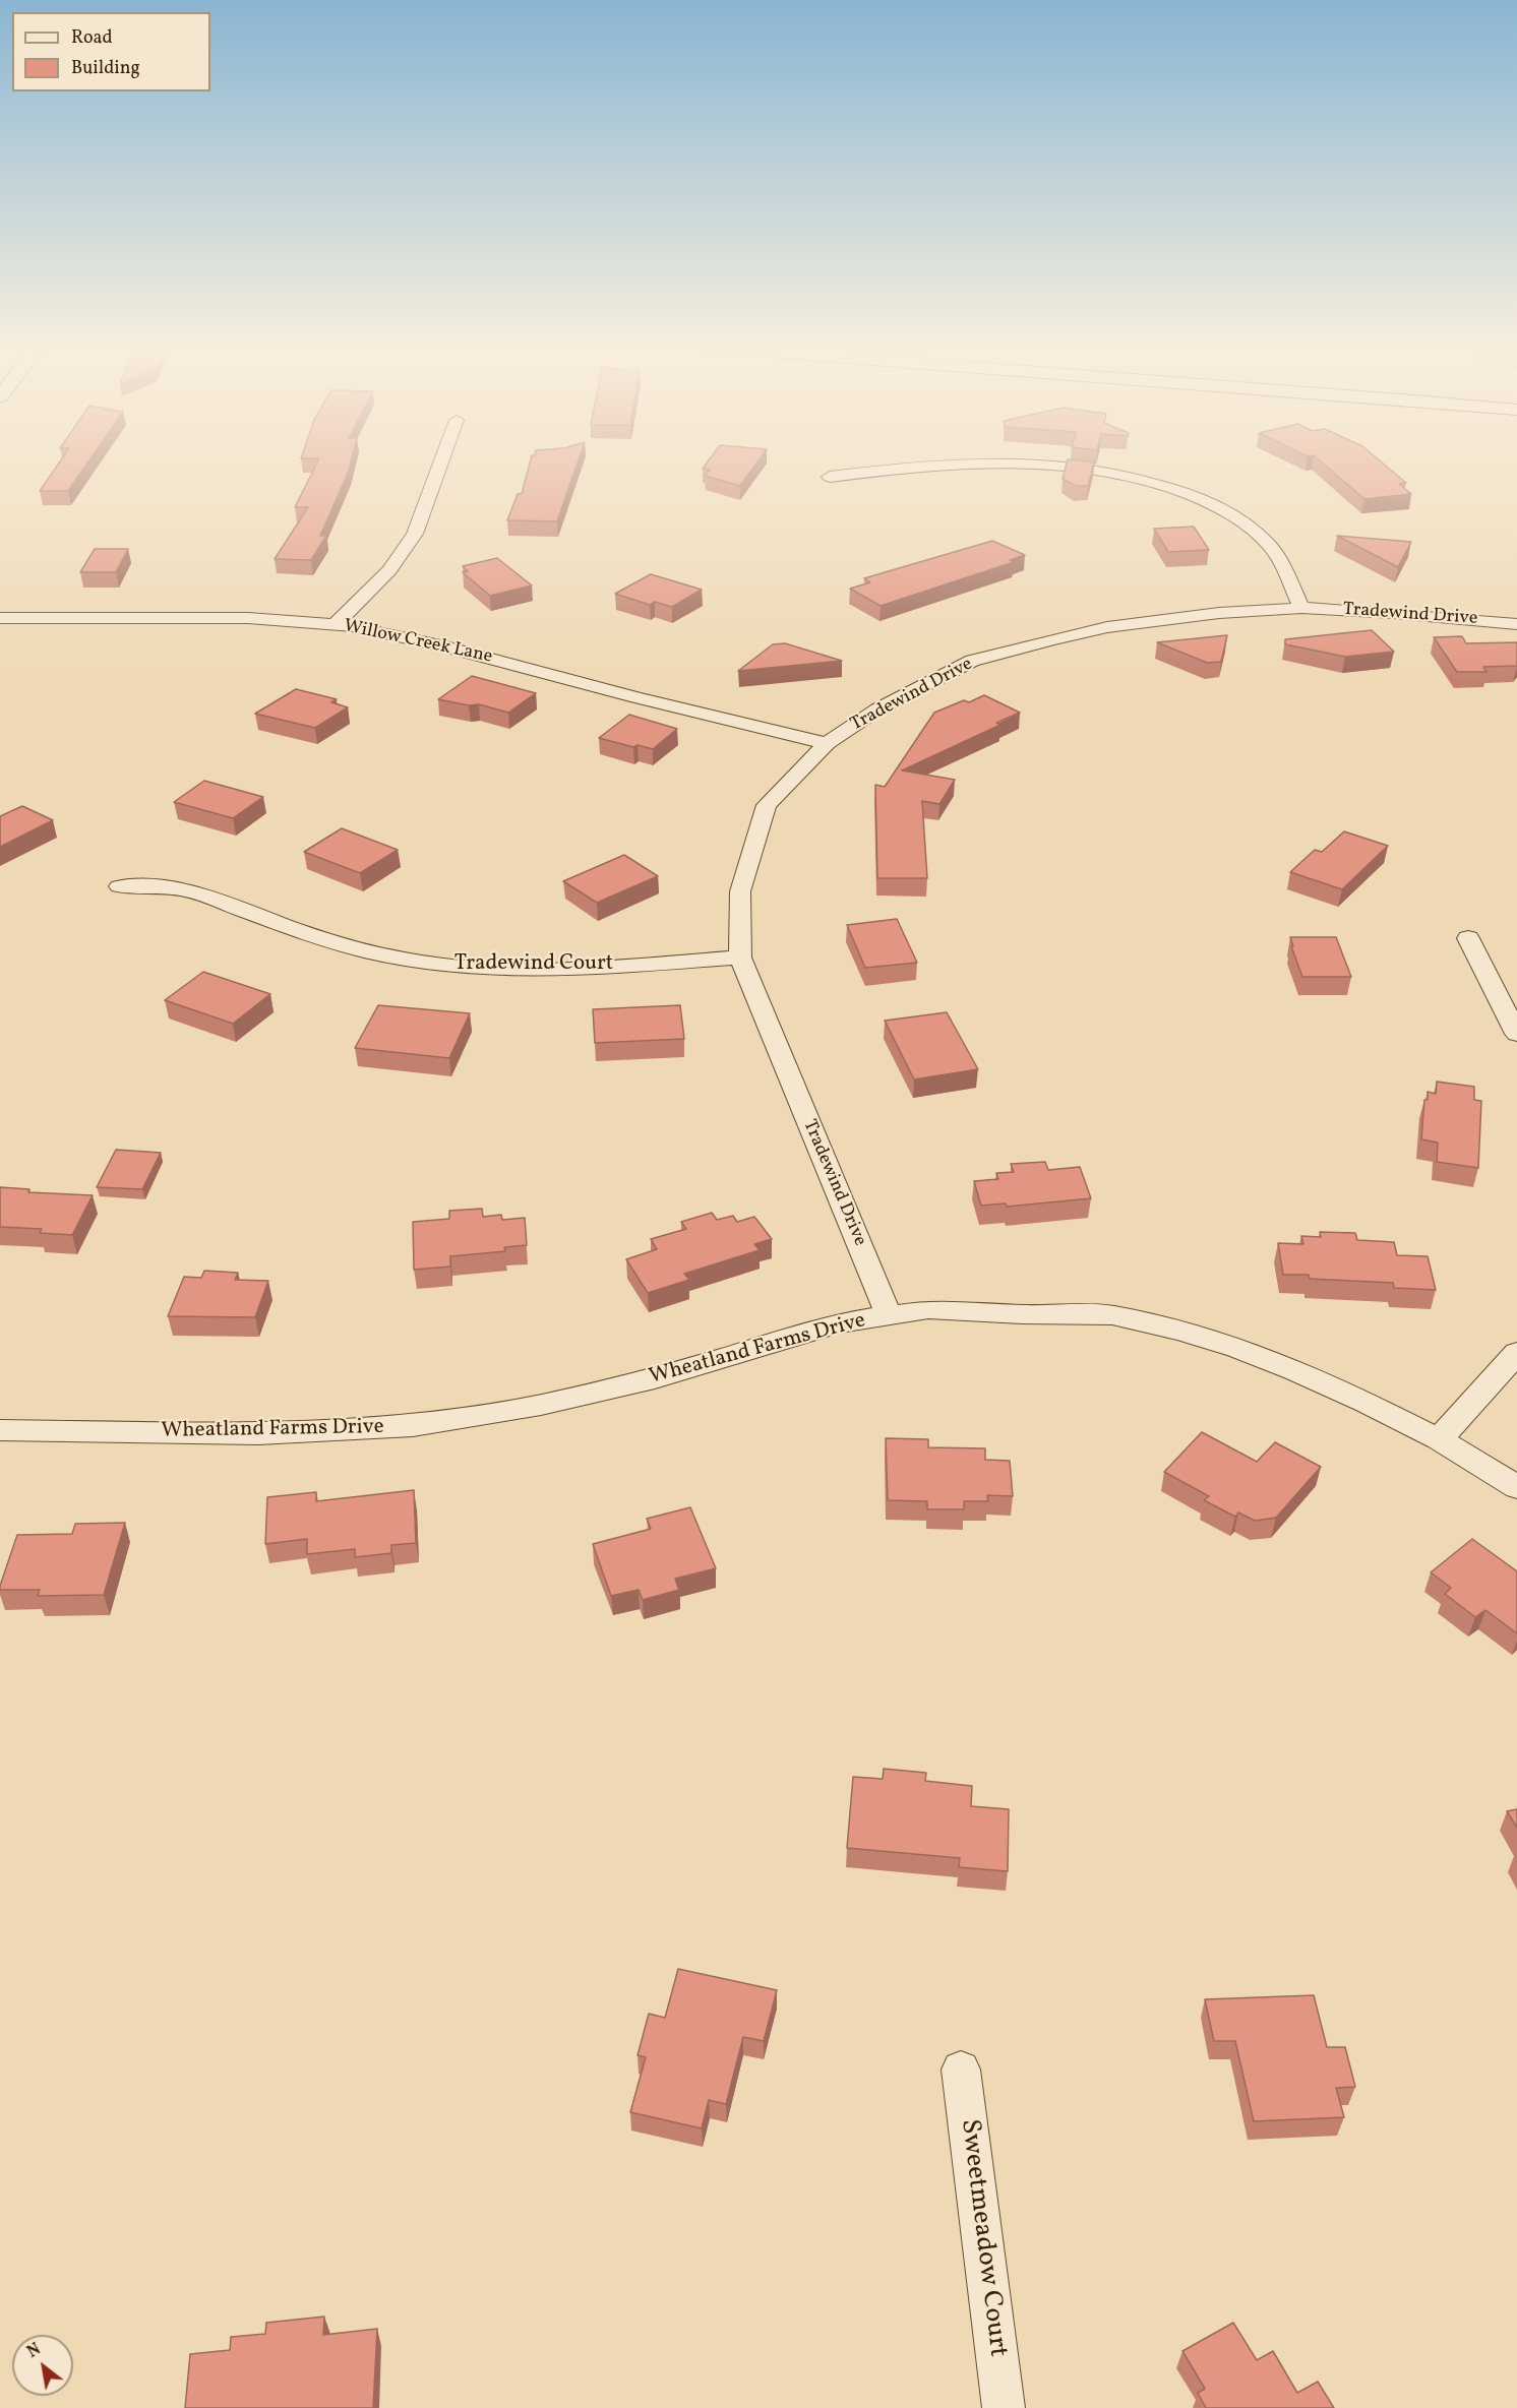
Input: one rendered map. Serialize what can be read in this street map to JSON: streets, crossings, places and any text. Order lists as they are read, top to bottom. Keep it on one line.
{"streets":{"street":["Tradewind Drive","Willow Creek Lane","Tradewind Court","Wheatland Farms Drive","Sweetmeadow Court"]},"crossings":[["Tradewind Drive","Willow Creek Lane"],["Tradewind Drive","Tradewind Court"],["Tradewind Drive","Wheatland Farms Drive"]],"legend":["Road","Building"],"north":"top left"}
